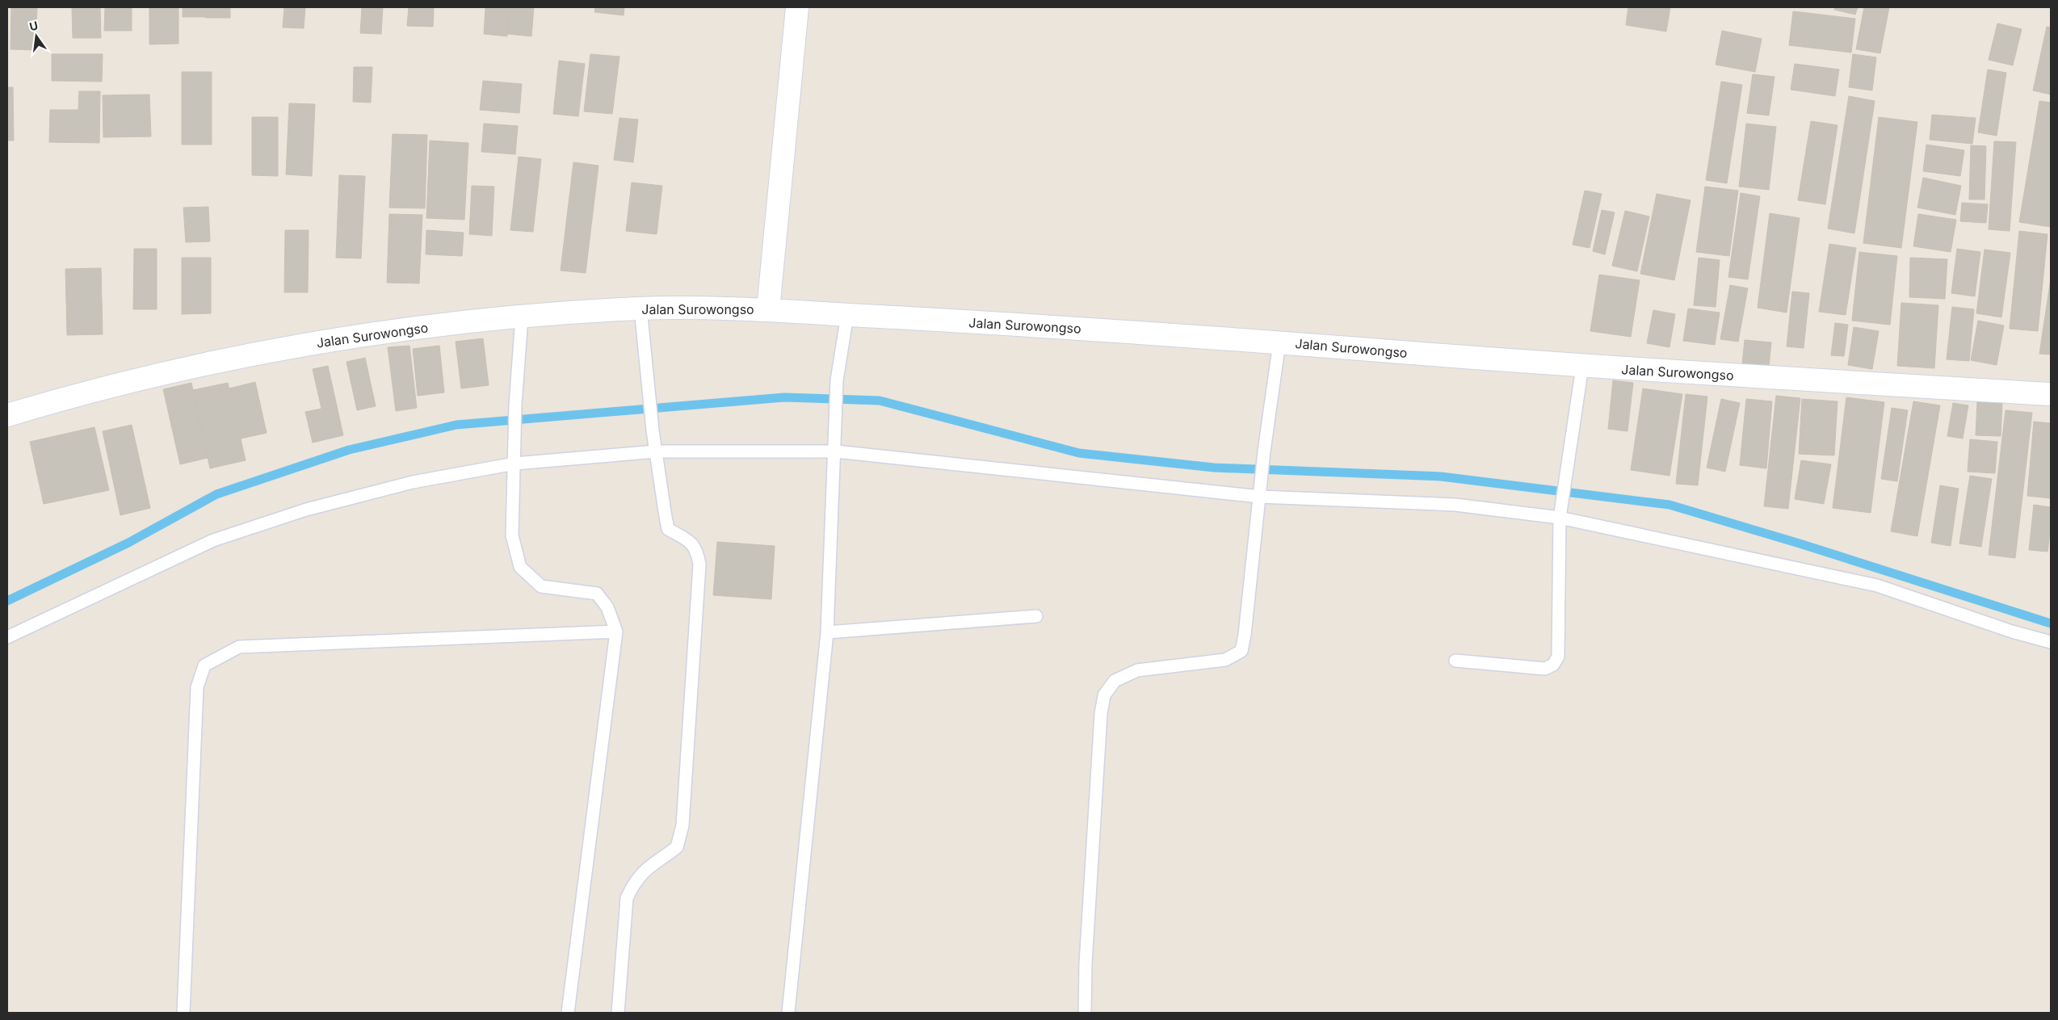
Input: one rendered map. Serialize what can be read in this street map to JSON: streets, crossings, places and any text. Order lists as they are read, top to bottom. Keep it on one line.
{"streets":{"street":["Jalan Surowongso"]},"north":"top"}
